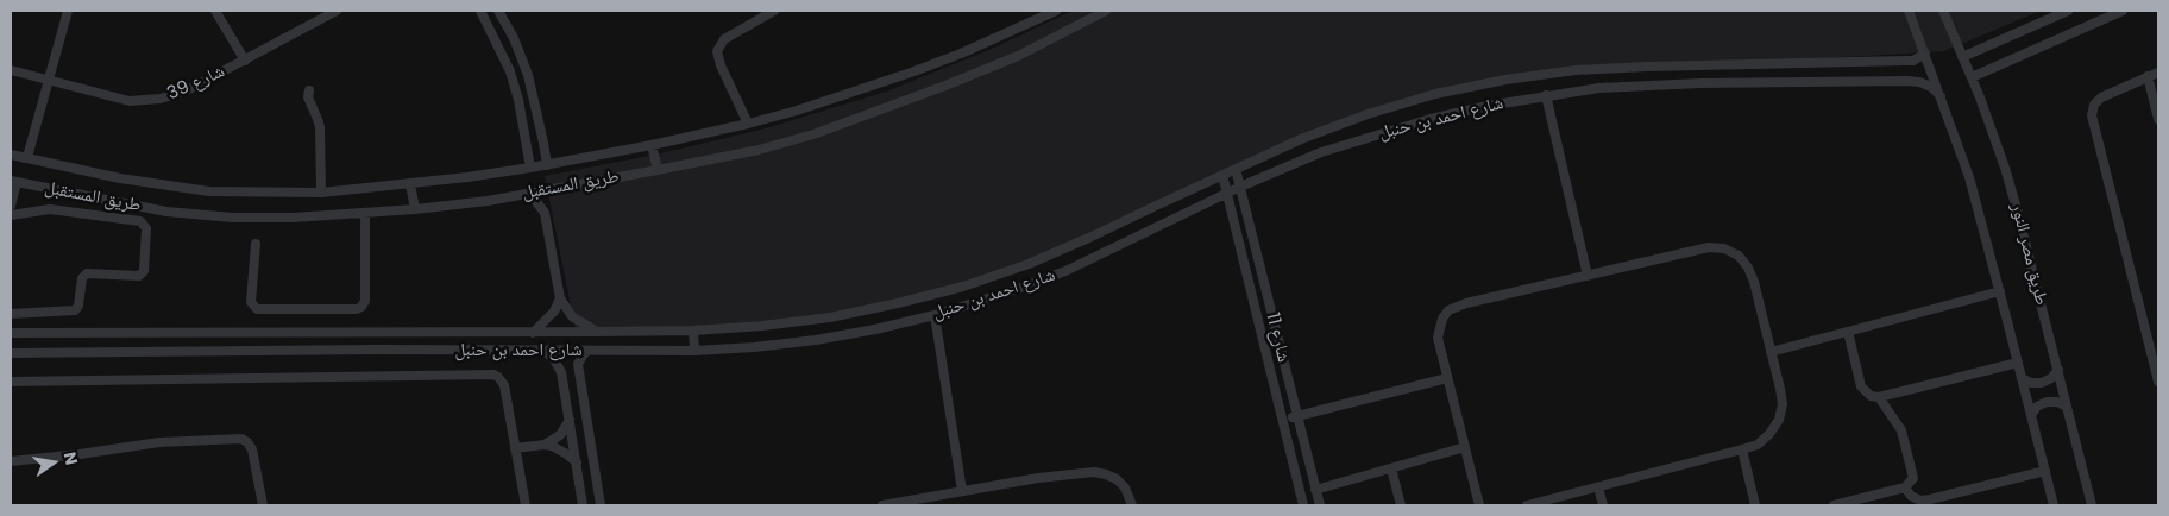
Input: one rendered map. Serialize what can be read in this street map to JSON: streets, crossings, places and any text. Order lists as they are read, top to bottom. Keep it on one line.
{"streets":{"street":["شارع 39","شارع احمد بن حنبل","طريق المستقبل","طريق مصر النور","شارع 11"]},"crossings":[["شارع احمد بن حنبل","طريق مصر النور"],["شارع احمد بن حنبل","شارع 11"]],"north":"right"}
